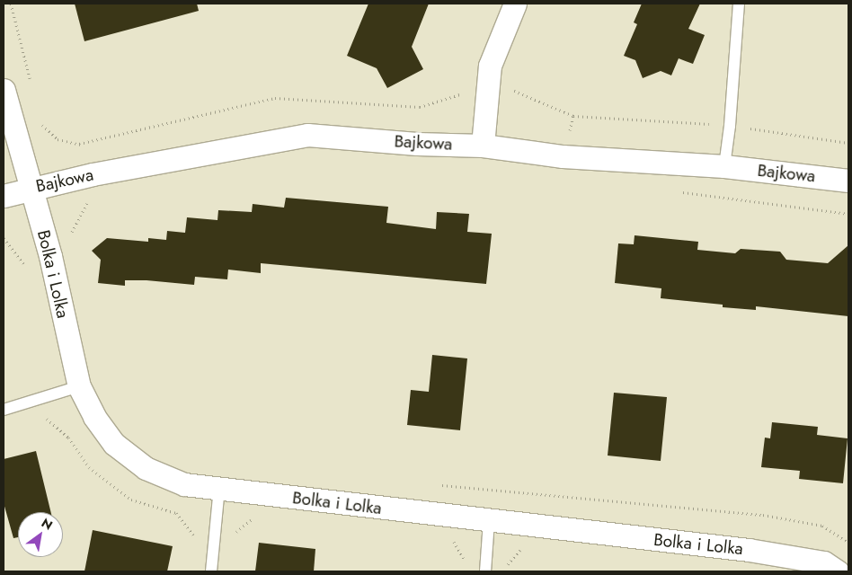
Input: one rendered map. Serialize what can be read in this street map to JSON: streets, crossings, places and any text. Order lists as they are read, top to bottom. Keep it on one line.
{"streets":{"street":["Bajkowa","Bolka i Lolka"]},"crossings":[["Bajkowa","Bolka i Lolka"]],"north":"top right"}
